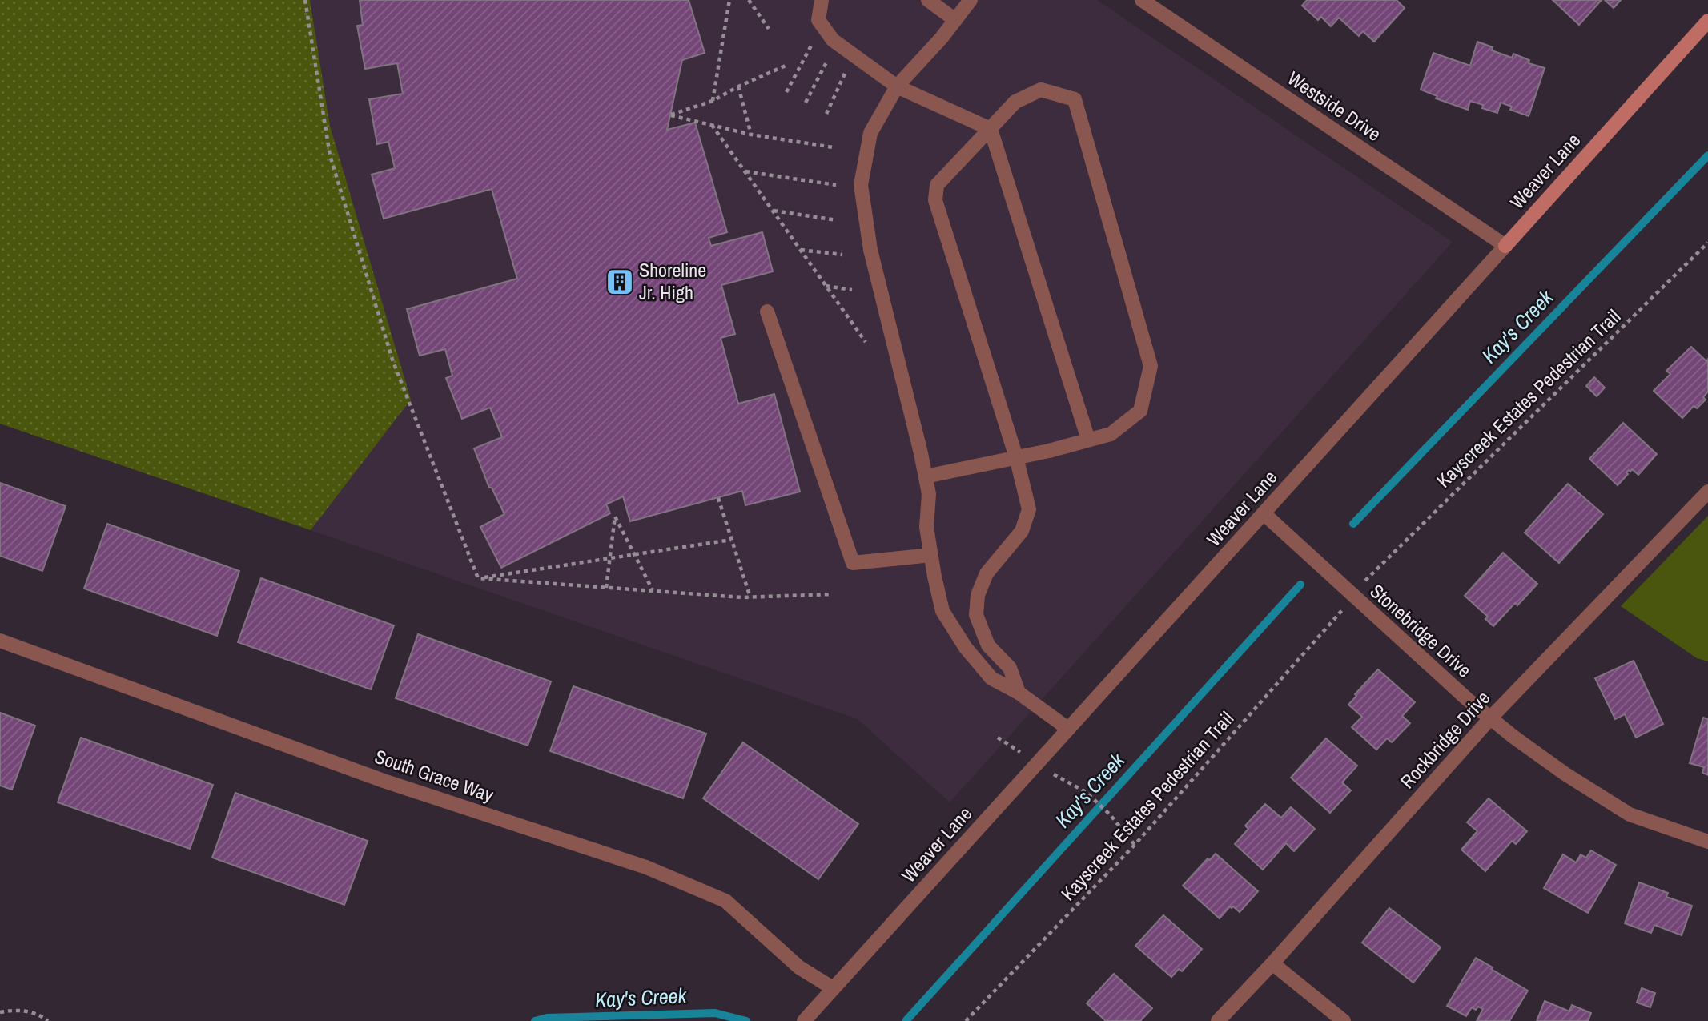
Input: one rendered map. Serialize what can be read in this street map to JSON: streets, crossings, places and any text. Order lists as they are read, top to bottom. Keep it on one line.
{"streets":{"street":["Westside Drive","Weaver Lane","Stonebridge Drive","Rockbridge Drive","South Grace Way"],"path":["Kayscreek Estates Pedestrian Trail"]},"crossings":[["Westside Drive","Weaver Lane"],["Weaver Lane","Stonebridge Drive"],["Weaver Lane","South Grace Way"],["Stonebridge Drive","Rockbridge Drive"]],"water":["Kay's Creek"],"places":{"building":["Shoreline Jr. High"]}}
